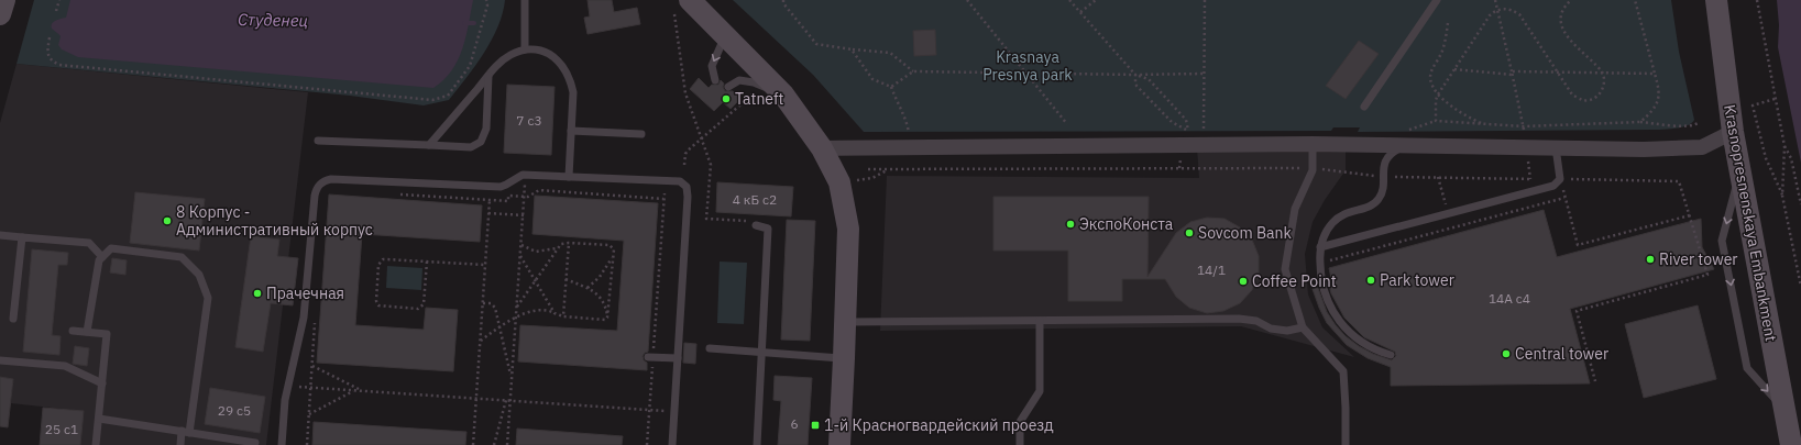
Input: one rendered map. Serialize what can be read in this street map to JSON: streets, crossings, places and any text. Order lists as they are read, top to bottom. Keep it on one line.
{"streets":{"street":["Krasnopresnenskaya Embankment"]},"water":["Студенец"],"parks":["Krasnaya Presnya park"],"places":{"other":["Tatneft","8 Корпус - Административный корпус","ЭкспоКонста","Sovcom Bank","River tower","Park tower","Coffee Point","Прачечная","Central tower"],"transit":["1-й Красногвардейский проезд"]},"house_numbers":["7 с3","4 кБ с2","14/1","14А с4","29 с5","6","25 с1"]}
